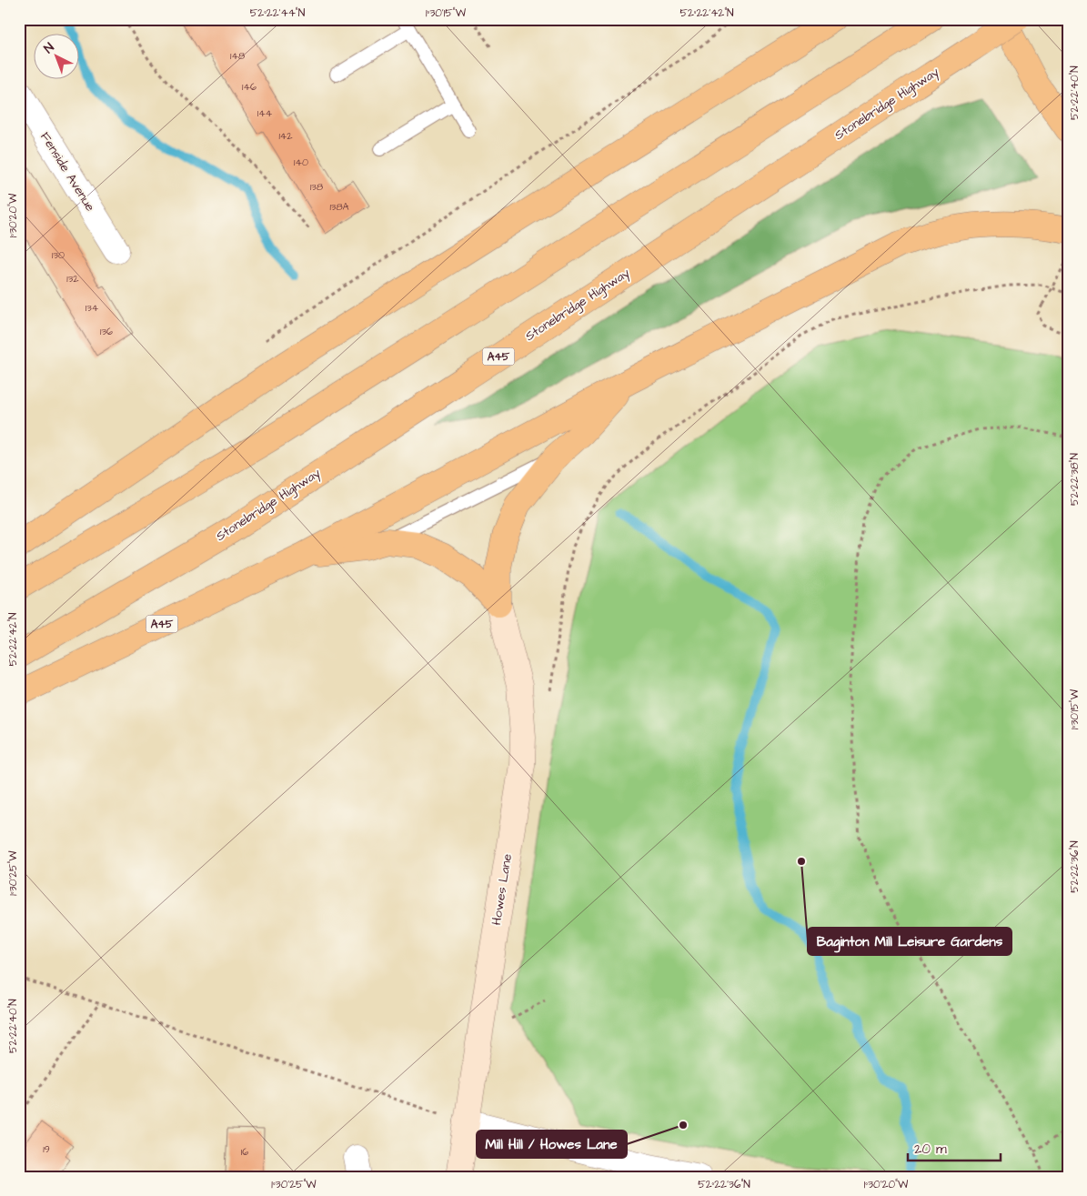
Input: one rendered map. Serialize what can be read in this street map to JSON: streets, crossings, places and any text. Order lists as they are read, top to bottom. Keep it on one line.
{"streets":{"highway":["Stonebridge Highway","A45"],"main road":["Howes Lane"],"street":["Fenside Avenue"]},"places":["Baginton Mill Leisure Gardens","Mill Hill / Howes Lane"],"house_numbers":["148","146","144","142","140","138","138A","130","132","134","136","19","16"],"scale_bar":"20 m","north":"top left","coordinates":["52°22'44\"N","1°30'15\"W","52°22'42\"N","52°22'40\"N","1°30'20\"W","52°22'38\"N","52°22'36\"N","1°30'25\"W"]}
